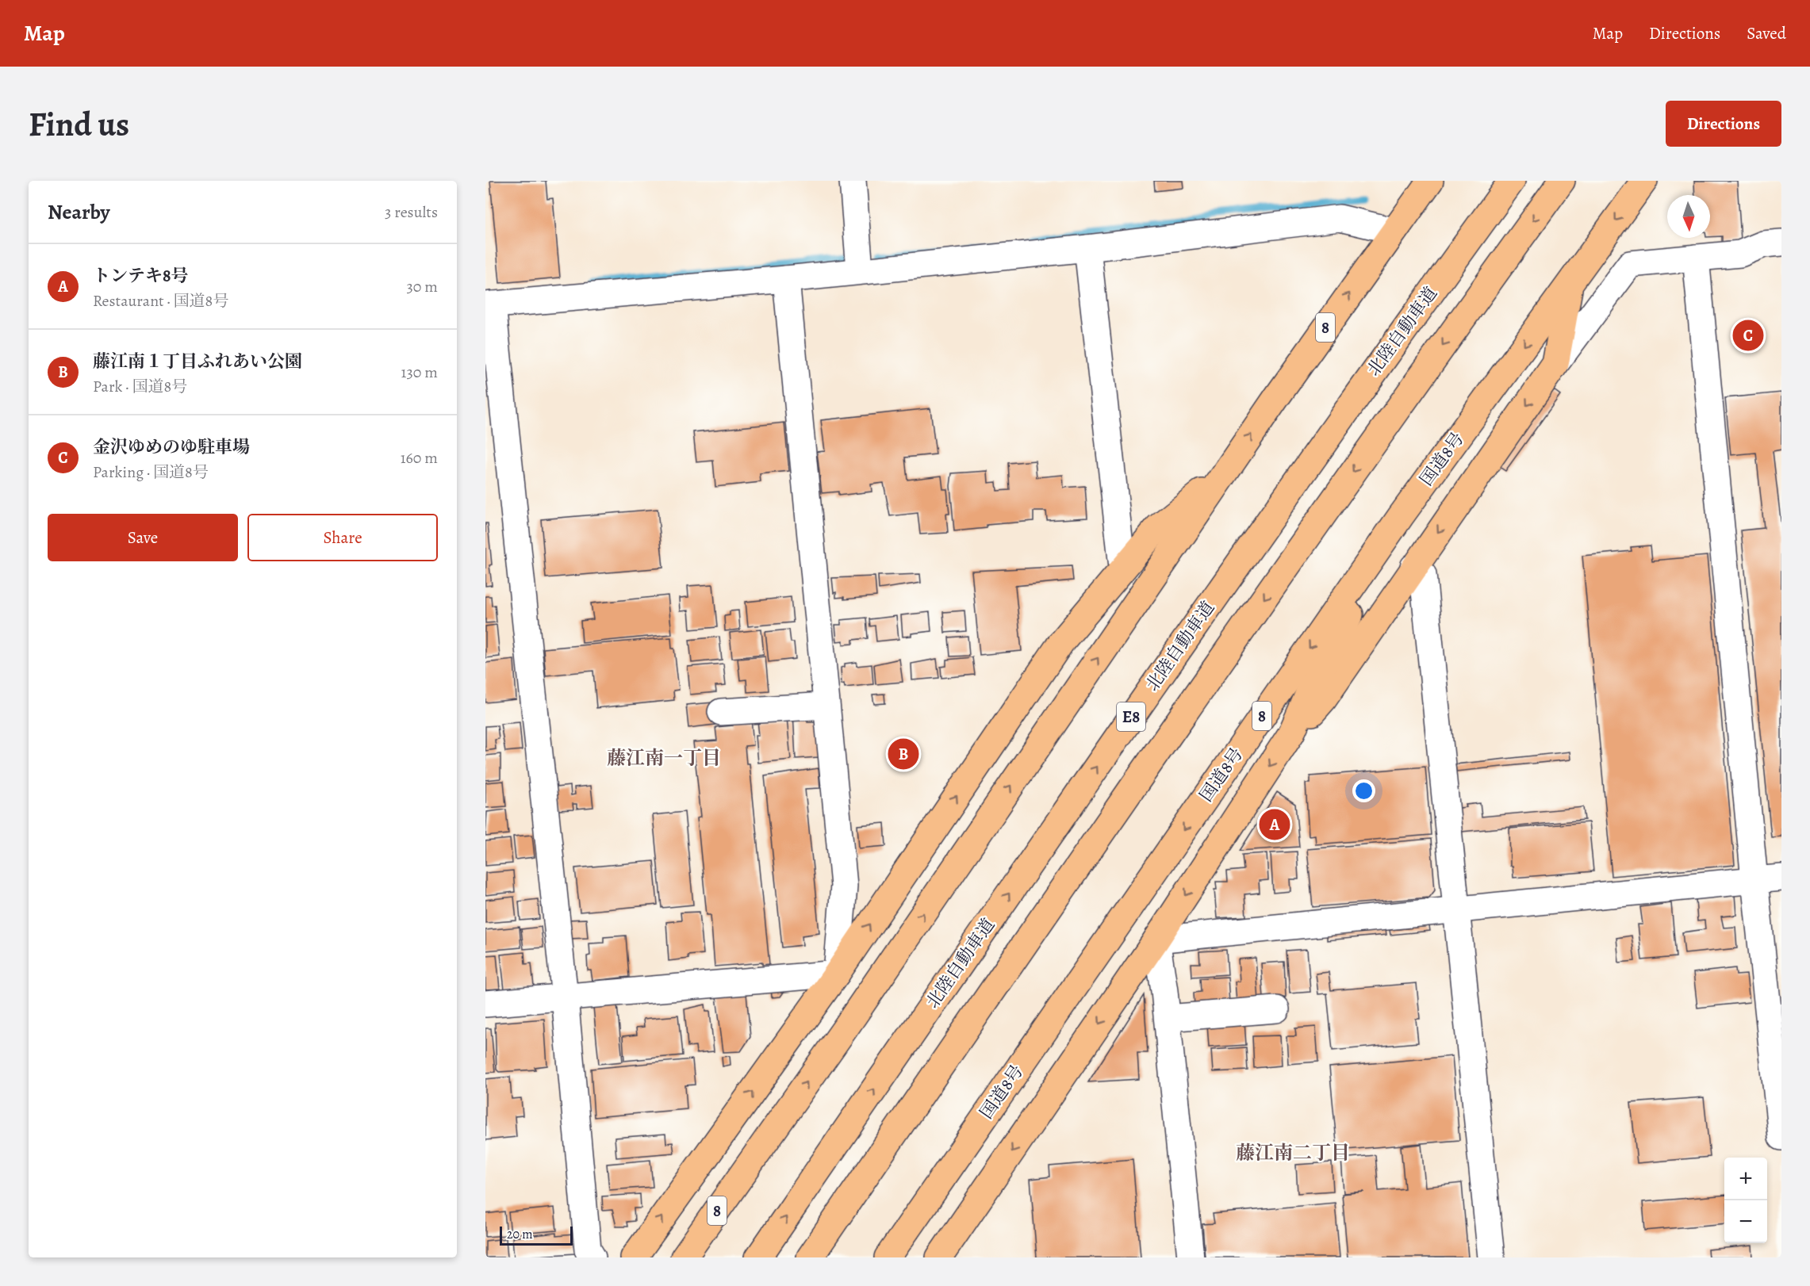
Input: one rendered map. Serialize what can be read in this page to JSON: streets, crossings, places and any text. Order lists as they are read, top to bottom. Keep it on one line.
{"streets":{"highway":["8","北陸自動車道","国道8号","E8"]},"districts":["藤江南一丁目","藤江南二丁目"],"scale_bar":"20 m","north":"bottom","page":{"header":"Map","nav":["Map","Directions","Saved"],"buttons":["Directions",["Save","Share"]],"title":"Find us","heading":["Nearby","3 results"],"list":[{"mark":"A","name":"トンテキ8号","note":"Restaurant · 国道8号","value":"30 m"},{"mark":"B","name":"藤江南１丁目ふれあい公園","note":"Park · 国道8号","value":"130 m"},{"mark":"C","name":"金沢ゆめのゆ駐車場","note":"Parking · 国道8号","value":"160 m"}],"pins":["C","B","A"],"map_buttons":["+","−"],"scale":"20 m"}}
